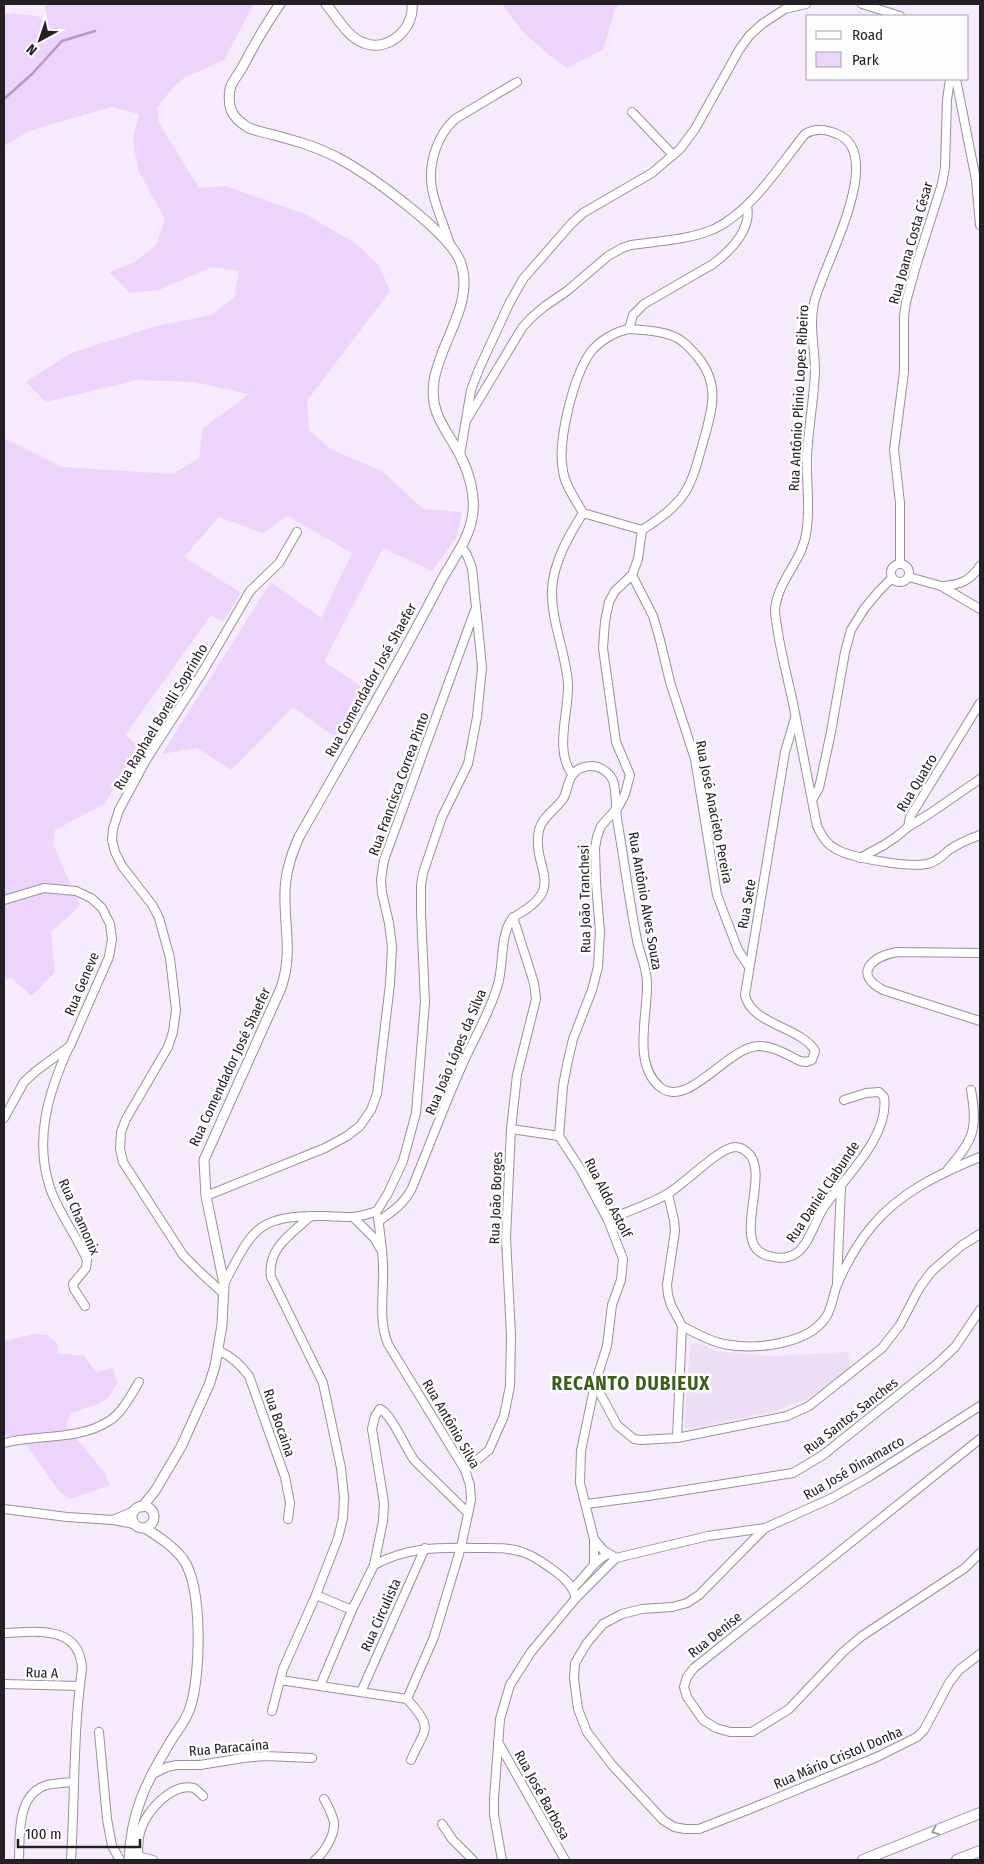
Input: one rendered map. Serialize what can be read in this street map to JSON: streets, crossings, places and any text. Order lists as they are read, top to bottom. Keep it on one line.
{"streets":{"street":["Rua Joana Costa César","Rua Antônio Plinio Lopes Ribeiro","Rua Comendador José Shaefer","Rua Raphael Borelli Soprinho","Rua Quatro","Rua Francisca Correa Pinto","Rua José Anacieto Pereira","Rua João Tranchesi","Rua Antônio Alves Souza","Rua Sete","Rua Geneve","Rua João Lópes da Silva","Rua Daniel Clabunde","Rua João Borges","Rua Aldo Astolf","Rua Chamonix","Rua Santos Sanches","Rua Bocaina","Rua Antônio Silva","Rua José Dinamarco","Rua Circulista","Rua Denise","Rua A","Rua Paracaína","Rua Mário Cristol Donha","Rua José Barbosa"]},"crossings":[["Rua Antônio Plinio Lopes Ribeiro","Rua Sete"],["Rua Comendador José Shaefer","Rua Raphael Borelli Soprinho"],["Rua Comendador José Shaefer","Rua Francisca Correa Pinto"],["Rua Comendador José Shaefer","Rua Bocaina"],["Rua José Anacieto Pereira","Rua João Tranchesi"],["Rua José Anacieto Pereira","Rua Sete"],["Rua João Tranchesi","Rua Antônio Alves Souza"],["Rua João Tranchesi","Rua Aldo Astolf"],["Rua Antônio Alves Souza","Rua Sete"],["Rua Geneve","Rua Chamonix"],["Rua João Lópes da Silva","Rua João Borges"],["Rua João Lópes da Silva","Rua Antônio Silva"],["Rua Daniel Clabunde","Rua Aldo Astolf"],["Rua João Borges","Rua Antônio Silva"],["Rua Aldo Astolf","Rua Santos Sanches"],["Rua José Dinamarco","Rua Mário Cristol Donha"]],"districts":["RECANTO DUBIEUX"],"legend":["Road","Park"],"scale_bar":"100 m","north":"bottom left"}
